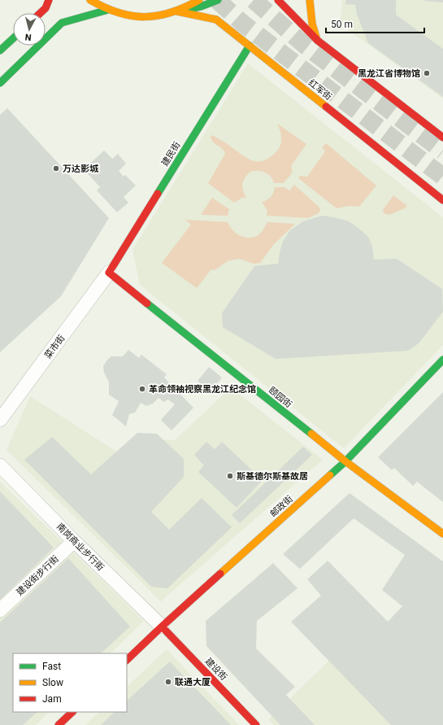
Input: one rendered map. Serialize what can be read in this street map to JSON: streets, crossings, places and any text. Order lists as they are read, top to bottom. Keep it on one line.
{"streets":{"street":["红军街","建民街","菜市街","颐园街","邮政街","南岗商业步行街","建设街步行街","建设街"]},"crossings":[["红军街","建民街"],["建民街","菜市街"],["建民街","颐园街"],["菜市街","颐园街"],["颐园街","邮政街"],["邮政街","南岗商业步行街"],["邮政街","建设街"],["南岗商业步行街","建设街步行街"],["南岗商业步行街","建设街"]],"places":["黑龙江省博物馆","万达影城","革命领袖视察黑龙江纪念馆","斯基德尔斯基故居","联通大厦"],"legend":["Fast","Slow","Jam"],"scale_bar":"50 m","north":"bottom"}
